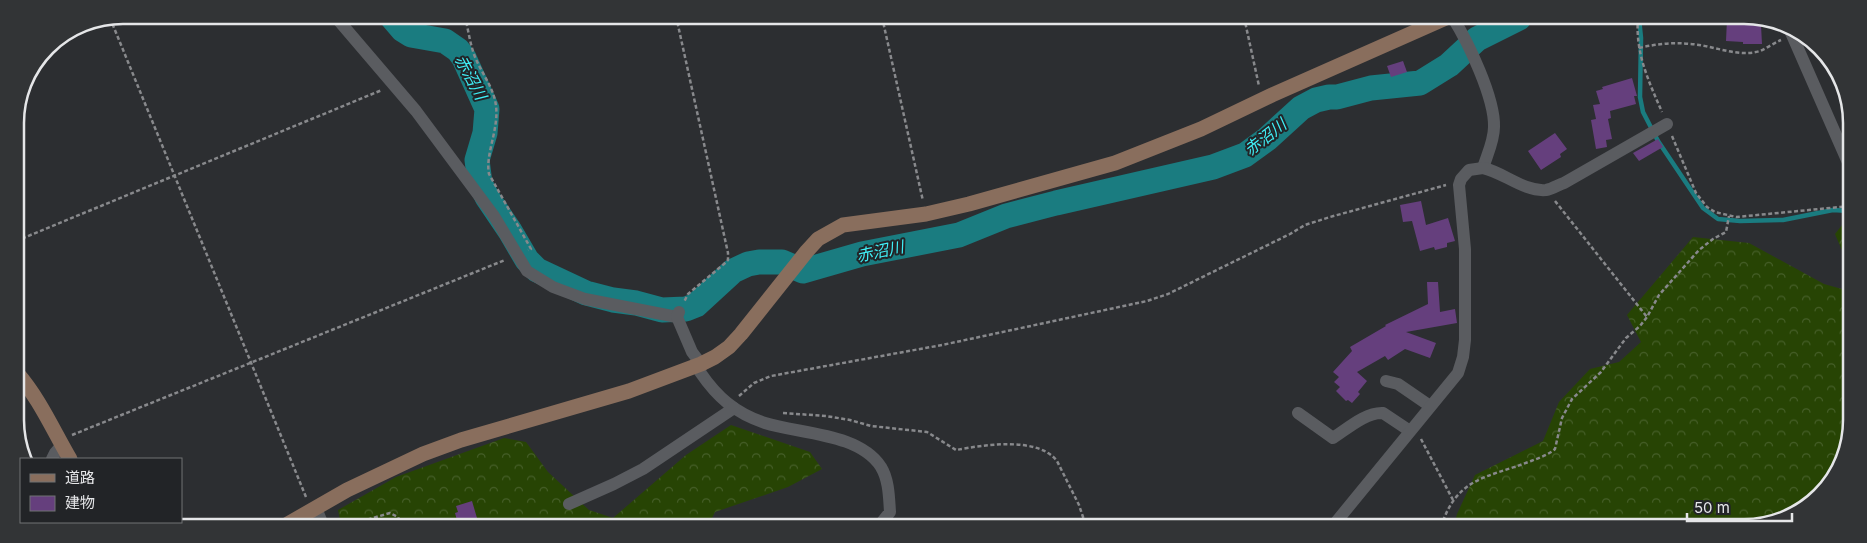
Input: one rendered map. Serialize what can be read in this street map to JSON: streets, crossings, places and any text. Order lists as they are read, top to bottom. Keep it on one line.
{"water":["赤沼川"],"legend":["道路","建物"],"scale_bar":"50 m"}
